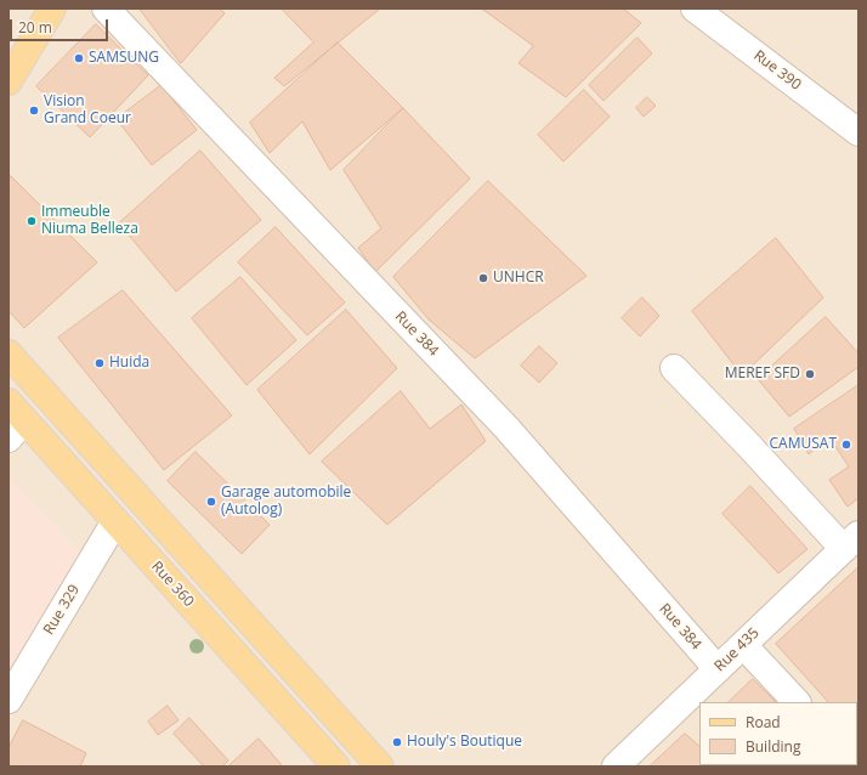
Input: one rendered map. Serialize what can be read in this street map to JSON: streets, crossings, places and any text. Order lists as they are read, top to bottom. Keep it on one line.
{"streets":{"main road":["Rue 360"],"street":["Rue 390","Rue 384","Rue 329","Rue 435"]},"crossings":[["Rue 384","Rue 435"],["Rue 360","Rue 329"]],"places":["SAMSUNG","Vision Grand Coeur","Immeuble Niuma Belleza","UNHCR","Huida","MEREF SFD","CAMUSAT","Garage automobile (Autolog)","Houly's Boutique"],"legend":["Road","Building"],"scale_bar":"20 m"}
